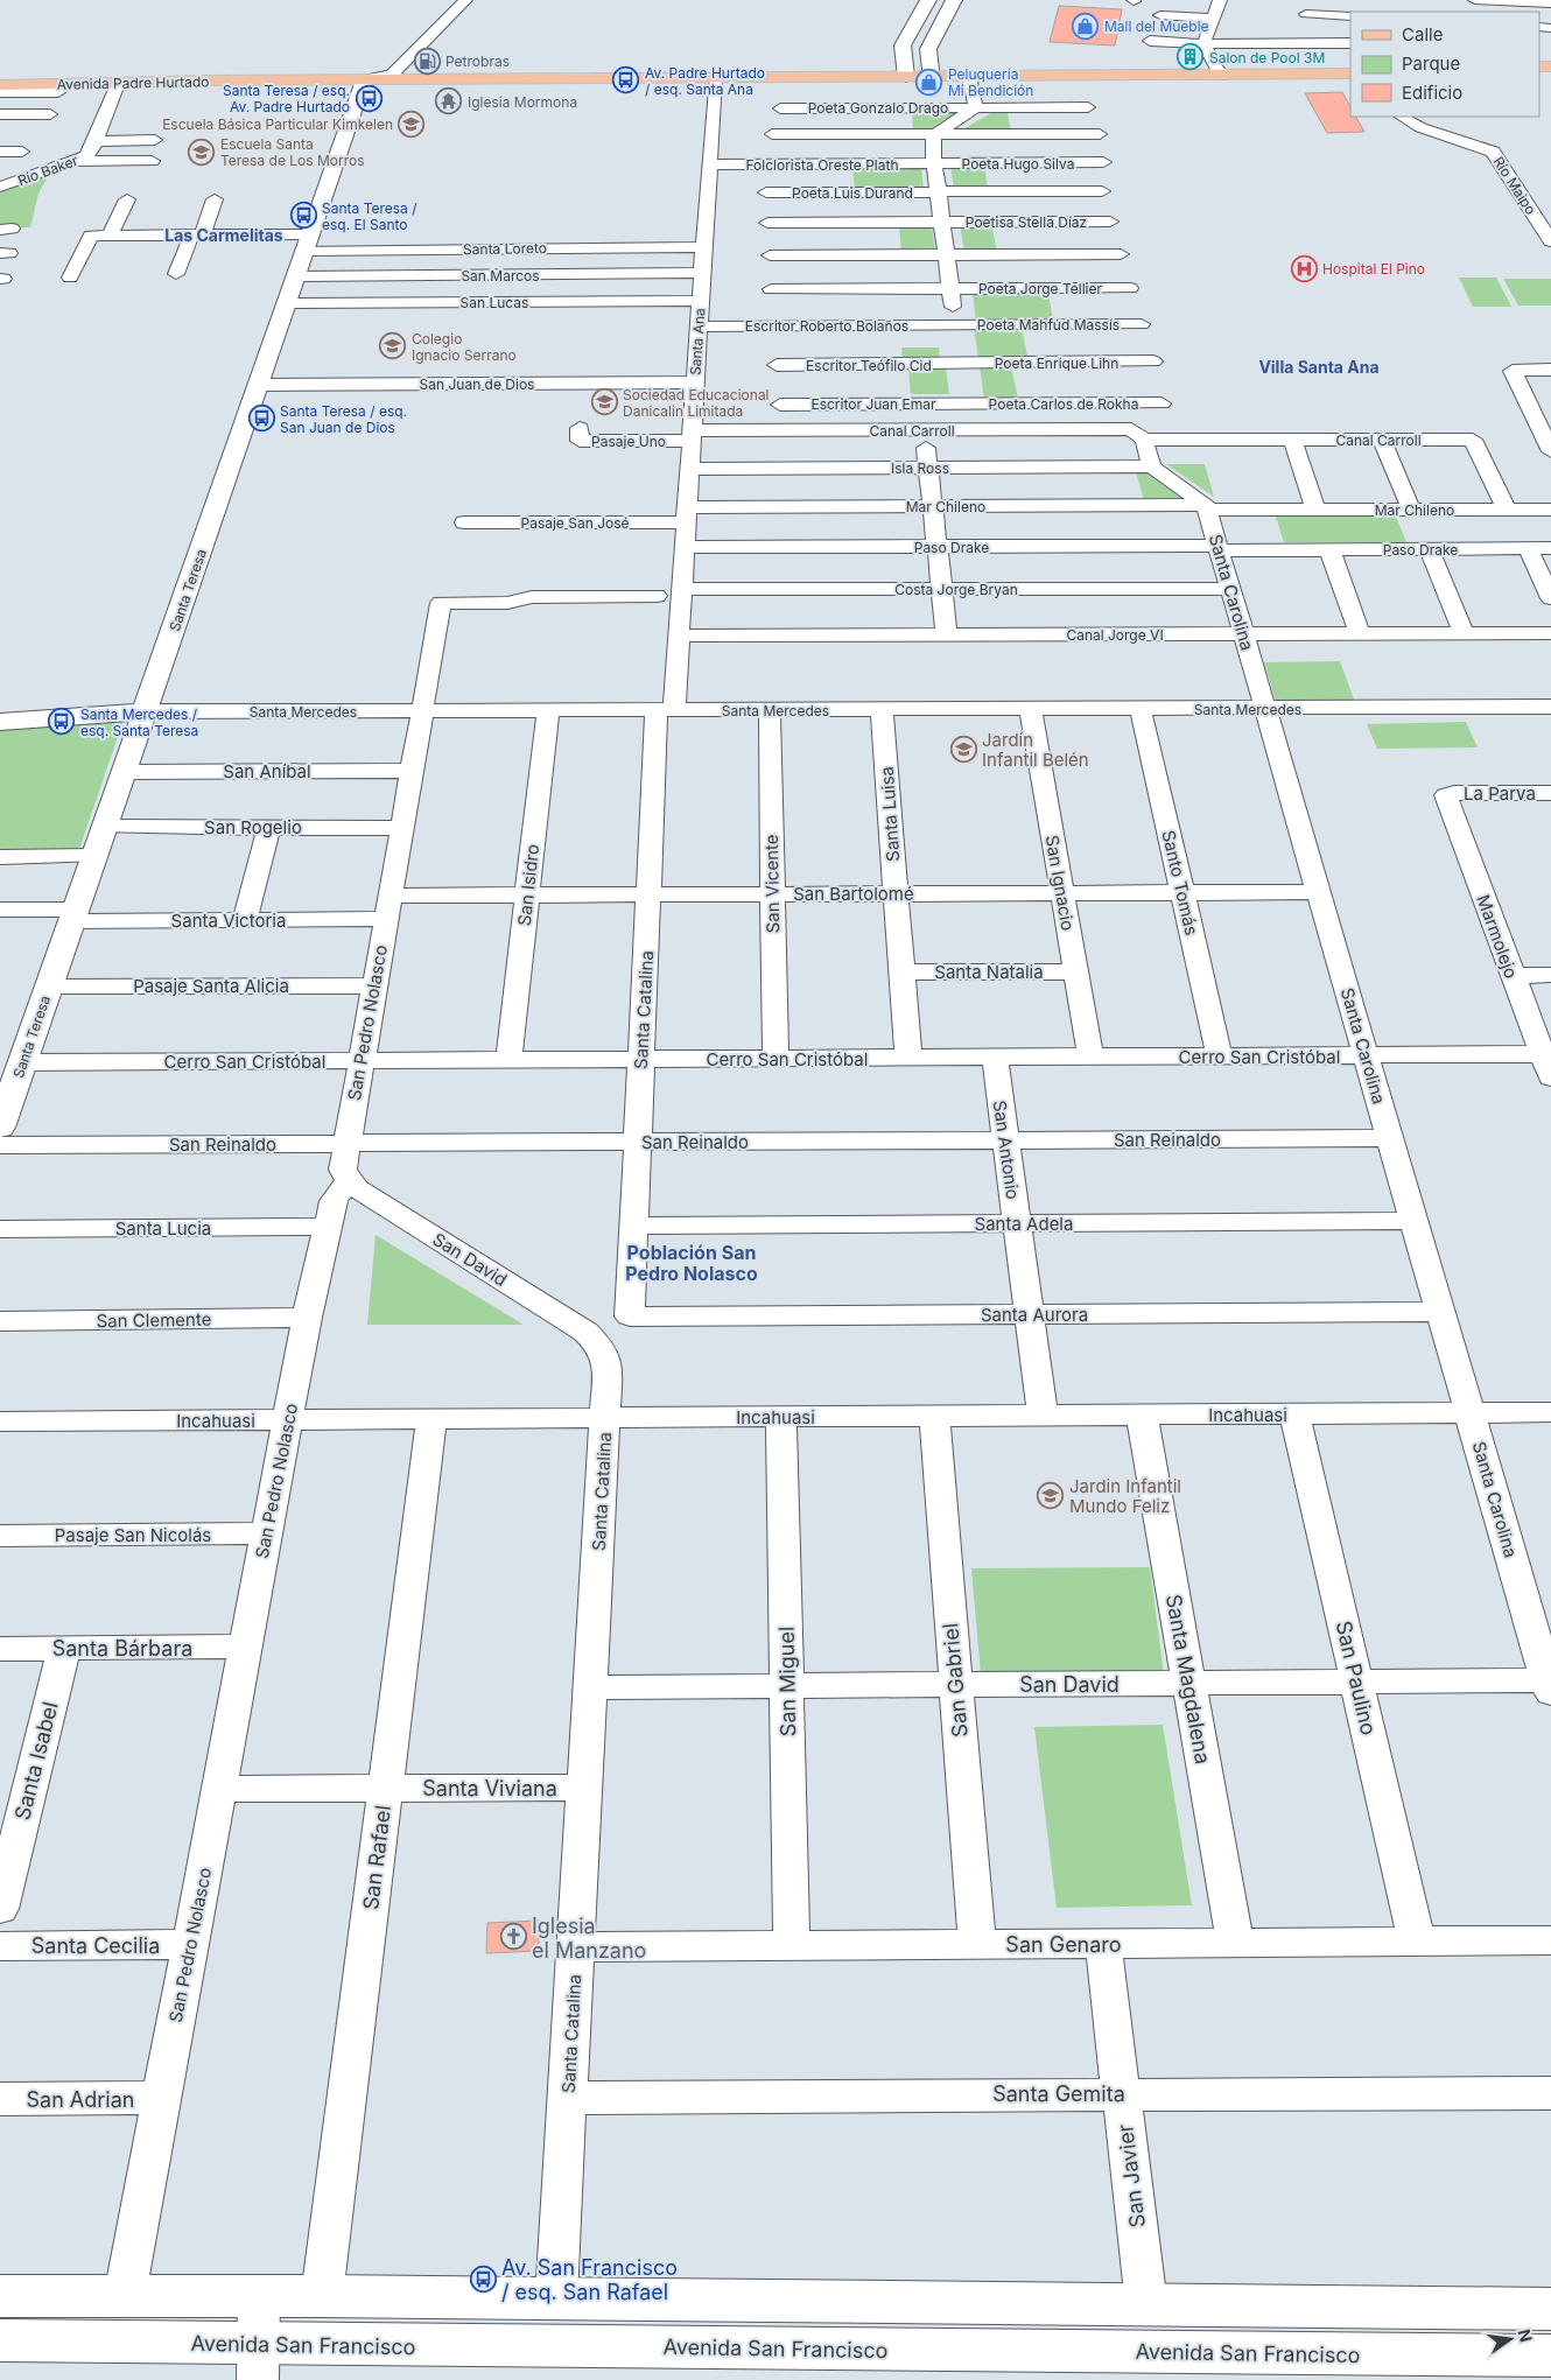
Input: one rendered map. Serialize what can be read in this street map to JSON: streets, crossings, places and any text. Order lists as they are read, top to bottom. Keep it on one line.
{"streets":{"main road":["Avenida Padre Hurtado"],"street":["Poeta Gonzalo Drago","Poeta Hugo Silva","Folclorista Oreste Plath","Río Baker","Río Maipo","Poeta Luis Durand","Poetisa Stella Díaz","Santa Loreto","San Marcos","Poeta Jorge Tellier","San Lucas","Poeta Mahfúd Massís","Escritor Roberto Bolaños","Santa Ana","Poeta Enrique Lihn","Escritor Teófilo Cid","San Juan de Dios","Escritor Juan Emar","Poeta Carlos de Rokha","Canal Carroll","Pasaje Uno","Isla Ross","Mar Chileno","Pasaje San José","Paso Drake","Costa Jorge Bryan","Santa Teresa","Santa Carolina","Canal Jorge VI","Santa Mercedes","San Aníbal","La Parva","Santa Luisa","San Rogelio","San Ignacio","Santo Tomás","San Vicente","San Isidro","San Bartolomé","Santa Victoria","Marmolejo","Santa Natalia","Pasaje Santa Alicia","Santa Catalina","San Pedro Nolasco","Cerro San Cristóbal","San Reinaldo","San Antonio","Santa Adela","Santa Lucia","San David","Santa Aurora","San Clemente","Incahuasi","Pasaje San Nicolás","Santa Bárbara","San Paulino","Santa Magdalena","San Gabriel","San Miguel","Santa Isabel","Santa Viviana","San Rafael","San Genaro","Santa Cecilia","Santa Gemita","San Adrian","San Javier","Avenida San Francisco"]},"crossings":[["Avenida Padre Hurtado","Río Baker"],["Avenida Padre Hurtado","Santa Ana"],["Avenida Padre Hurtado","Santa Teresa"],["Poeta Hugo Silva","Folclorista Oreste Plath"],["Folclorista Oreste Plath","Santa Ana"],["Santa Loreto","Santa Ana"],["Santa Loreto","Santa Teresa"],["San Marcos","Santa Ana"],["San Marcos","Santa Teresa"],["San Lucas","Santa Ana"],["San Lucas","Santa Teresa"],["Poeta Mahfúd Massís","Escritor Roberto Bolaños"],["Poeta Mahfúd Massís","Poeta Enrique Lihn"],["Poeta Mahfúd Massís","Escritor Teófilo Cid"],["Escritor Roberto Bolaños","Santa Ana"],["Escritor Roberto Bolaños","Poeta Enrique Lihn"],["Escritor Roberto Bolaños","Escritor Teófilo Cid"],["Santa Ana","San Juan de Dios"],["Santa Ana","Canal Carroll"],["Santa Ana","Pasaje Uno"],["Santa Ana","Isla Ross"],["Santa Ana","Mar Chileno"],["Santa Ana","Pasaje San José"],["Santa Ana","Paso Drake"],["Santa Ana","Costa Jorge Bryan"],["Santa Ana","Canal Jorge VI"],["Santa Ana","Santa Mercedes"],["Santa Ana","Santa Catalina"],["Poeta Enrique Lihn","Escritor Teófilo Cid"],["San Juan de Dios","Santa Teresa"],["Escritor Juan Emar","Poeta Carlos de Rokha"],["Canal Carroll","Pasaje Uno"],["Canal Carroll","Mar Chileno"],["Mar Chileno","Pasaje San José"],["Mar Chileno","Santa Carolina"],["Paso Drake","Santa Carolina"],["Costa Jorge Bryan","Santa Carolina"],["Santa Teresa","Santa Mercedes"],["Santa Teresa","San Aníbal"],["Santa Teresa","San Rogelio"],["Santa Teresa","Santa Victoria"],["Santa Teresa","Pasaje Santa Alicia"],["Santa Teresa","Cerro San Cristóbal"],["Santa Carolina","Canal Jorge VI"],["Santa Carolina","Santa Mercedes"],["Santa Carolina","San Bartolomé"],["Santa Carolina","Cerro San Cristóbal"],["Santa Carolina","San Reinaldo"],["Santa Carolina","Santa Adela"],["Santa Carolina","San David"],["Santa Carolina","Santa Aurora"],["Santa Carolina","Incahuasi"],["Santa Mercedes","Santa Luisa"],["Santa Mercedes","San Ignacio"],["Santa Mercedes","Santo Tomás"],["Santa Mercedes","San Vicente"],["Santa Mercedes","San Isidro"],["Santa Mercedes","Santa Catalina"],["Santa Mercedes","San Pedro Nolasco"],["San Aníbal","San Pedro Nolasco"],["La Parva","Marmolejo"],["Santa Luisa","San Bartolomé"],["Santa Luisa","Santa Natalia"],["Santa Luisa","Cerro San Cristóbal"],["San Rogelio","San Pedro Nolasco"],["San Ignacio","San Bartolomé"],["San Ignacio","Santa Natalia"],["San Ignacio","Cerro San Cristóbal"],["Santo Tomás","San Bartolomé"],["Santo Tomás","Cerro San Cristóbal"],["San Vicente","San Bartolomé"],["San Vicente","Cerro San Cristóbal"],["San Isidro","San Bartolomé"],["San Isidro","Cerro San Cristóbal"],["San Bartolomé","Santa Victoria"],["San Bartolomé","Santa Catalina"],["San Bartolomé","San Pedro Nolasco"],["Santa Victoria","San Pedro Nolasco"],["Marmolejo","Cerro San Cristóbal"],["Pasaje Santa Alicia","San Pedro Nolasco"],["Santa Catalina","Cerro San Cristóbal"],["Santa Catalina","San Reinaldo"],["Santa Catalina","Santa Adela"],["Santa Catalina","San David"],["Santa Catalina","Santa Aurora"],["Santa Catalina","Incahuasi"],["Santa Catalina","Santa Viviana"],["Santa Catalina","San Genaro"],["Santa Catalina","Santa Gemita"],["San Pedro Nolasco","Cerro San Cristóbal"],["San Pedro Nolasco","San Reinaldo"],["San Pedro Nolasco","Santa Lucia"],["San Pedro Nolasco","San David"],["San Pedro Nolasco","San Clemente"],["San Pedro Nolasco","Incahuasi"],["San Pedro Nolasco","Pasaje San Nicolás"],["San Pedro Nolasco","Santa Bárbara"],["San Pedro Nolasco","Santa Viviana"],["San Pedro Nolasco","Santa Cecilia"],["San Pedro Nolasco","San Adrian"],["Cerro San Cristóbal","San Antonio"],["San Reinaldo","San Antonio"],["San Antonio","Santa Adela"],["San Antonio","Santa Aurora"],["San Antonio","Incahuasi"],["San David","San Paulino"],["San David","Santa Magdalena"],["San David","San Gabriel"],["San David","San Miguel"],["Incahuasi","San Paulino"],["Incahuasi","Santa Magdalena"],["Incahuasi","San Gabriel"],["Incahuasi","San Miguel"],["Incahuasi","San Rafael"],["Santa Bárbara","Santa Isabel"],["San Paulino","San Genaro"],["Santa Magdalena","San Genaro"],["San Gabriel","San Genaro"],["San Miguel","San Genaro"],["Santa Viviana","San Rafael"],["San Genaro","San Javier"],["Santa Gemita","San Javier"]],"districts":["Las Carmelitas","Villa Santa Ana","Población San Pedro Nolasco"],"places":{"shop":["Mall del Mueble","Peluquería Mi Bendición"],"building":["Salon de Pool 3M"],"fuel station":["Petrobras"],"bus stop":["Av. Padre Hurtado / esq. Santa Ana","Santa Teresa / esq. Av. Padre Hurtado","Santa Teresa / esq. El Santo","Santa Teresa / esq. San Juan de Dios","Santa Mercedes / esq. Santa Teresa","Av. San Francisco / esq. San Rafael"],"temple":["Iglesia Mormona"],"school or university":["Escuela Básica Particular Kimkelen","Escuela Santa Teresa de Los Morros","Colegio Ignacio Serrano","Sociedad Educacional Danicalin Limitada","Jardín Infantil Belén","Jardin Infantil Mundo Feliz"],"hospital":["Hospital El Pino"],"church":["Iglesia el Manzano"]},"legend":["Calle","Parque","Edificio"],"north":"right"}
